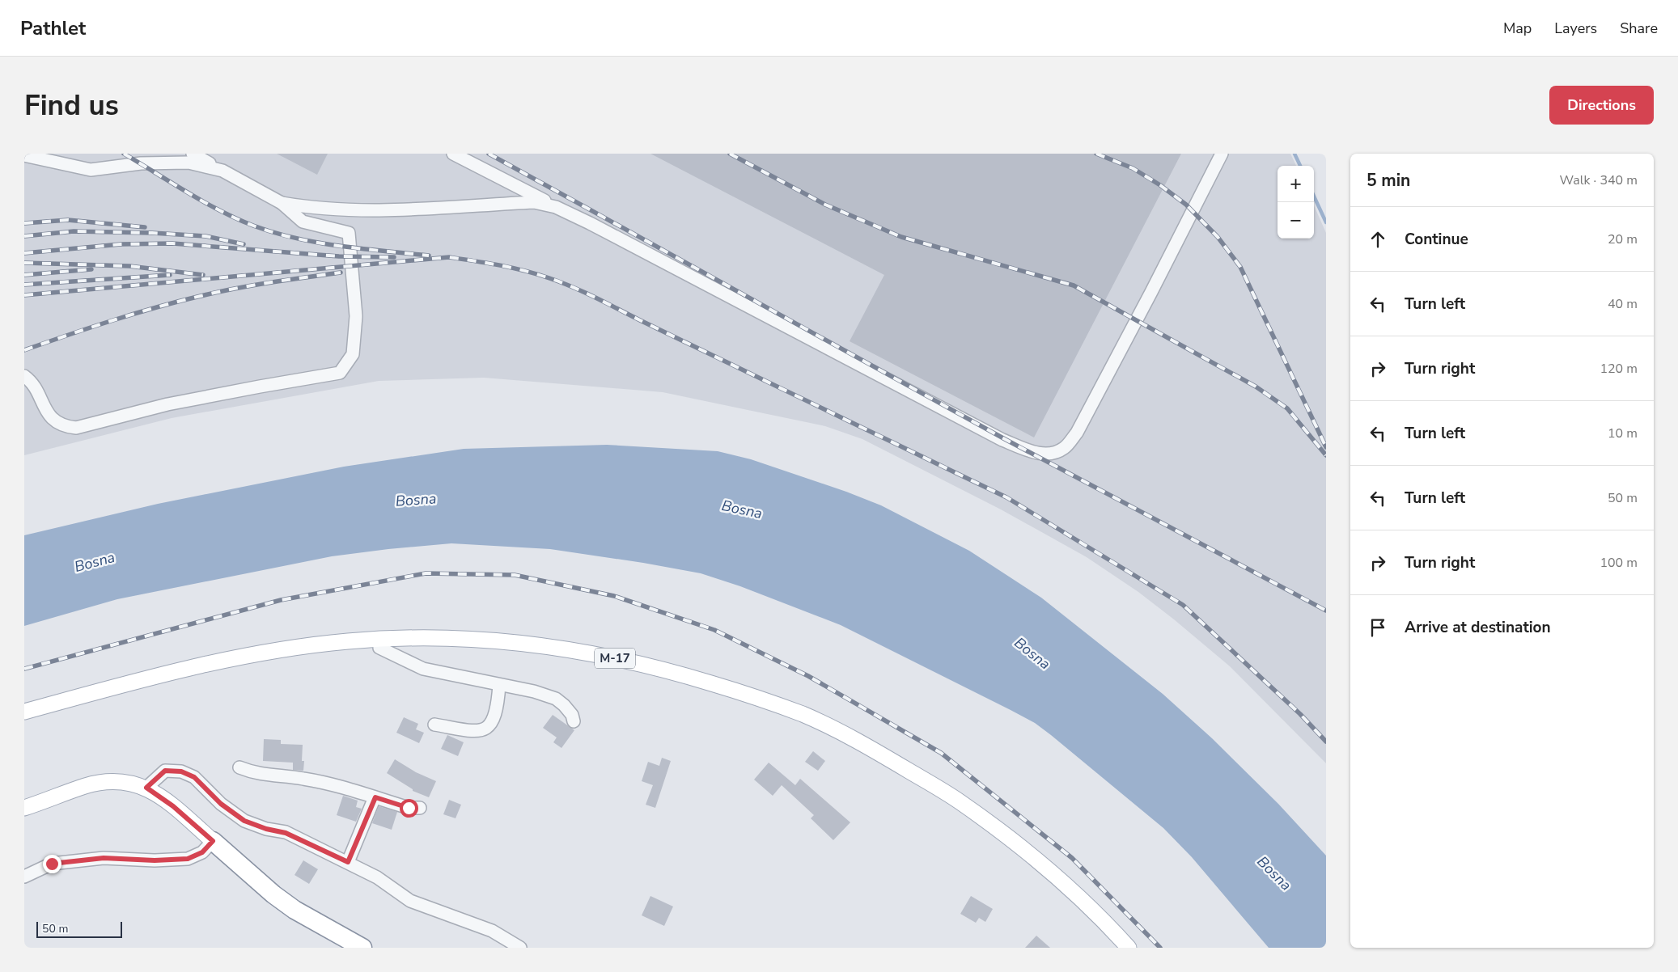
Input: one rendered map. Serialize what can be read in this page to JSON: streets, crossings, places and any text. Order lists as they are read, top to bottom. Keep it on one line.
{"streets":{"main road":["M-17"]},"water":["Bosna"],"scale_bar":"50 m","page":{"header":"Pathlet","nav":["Map","Layers","Share"],"buttons":"Directions","title":"Find us","heading":["5 min","Walk · 340 m"],"map_buttons":["+","−"],"list":[["Continue","20 m"],["Turn left","40 m"],["Turn right","120 m"],["Turn left","10 m"],["Turn left","50 m"],["Turn right","100 m"],"Arrive at destination"],"scale":"50 m"}}
